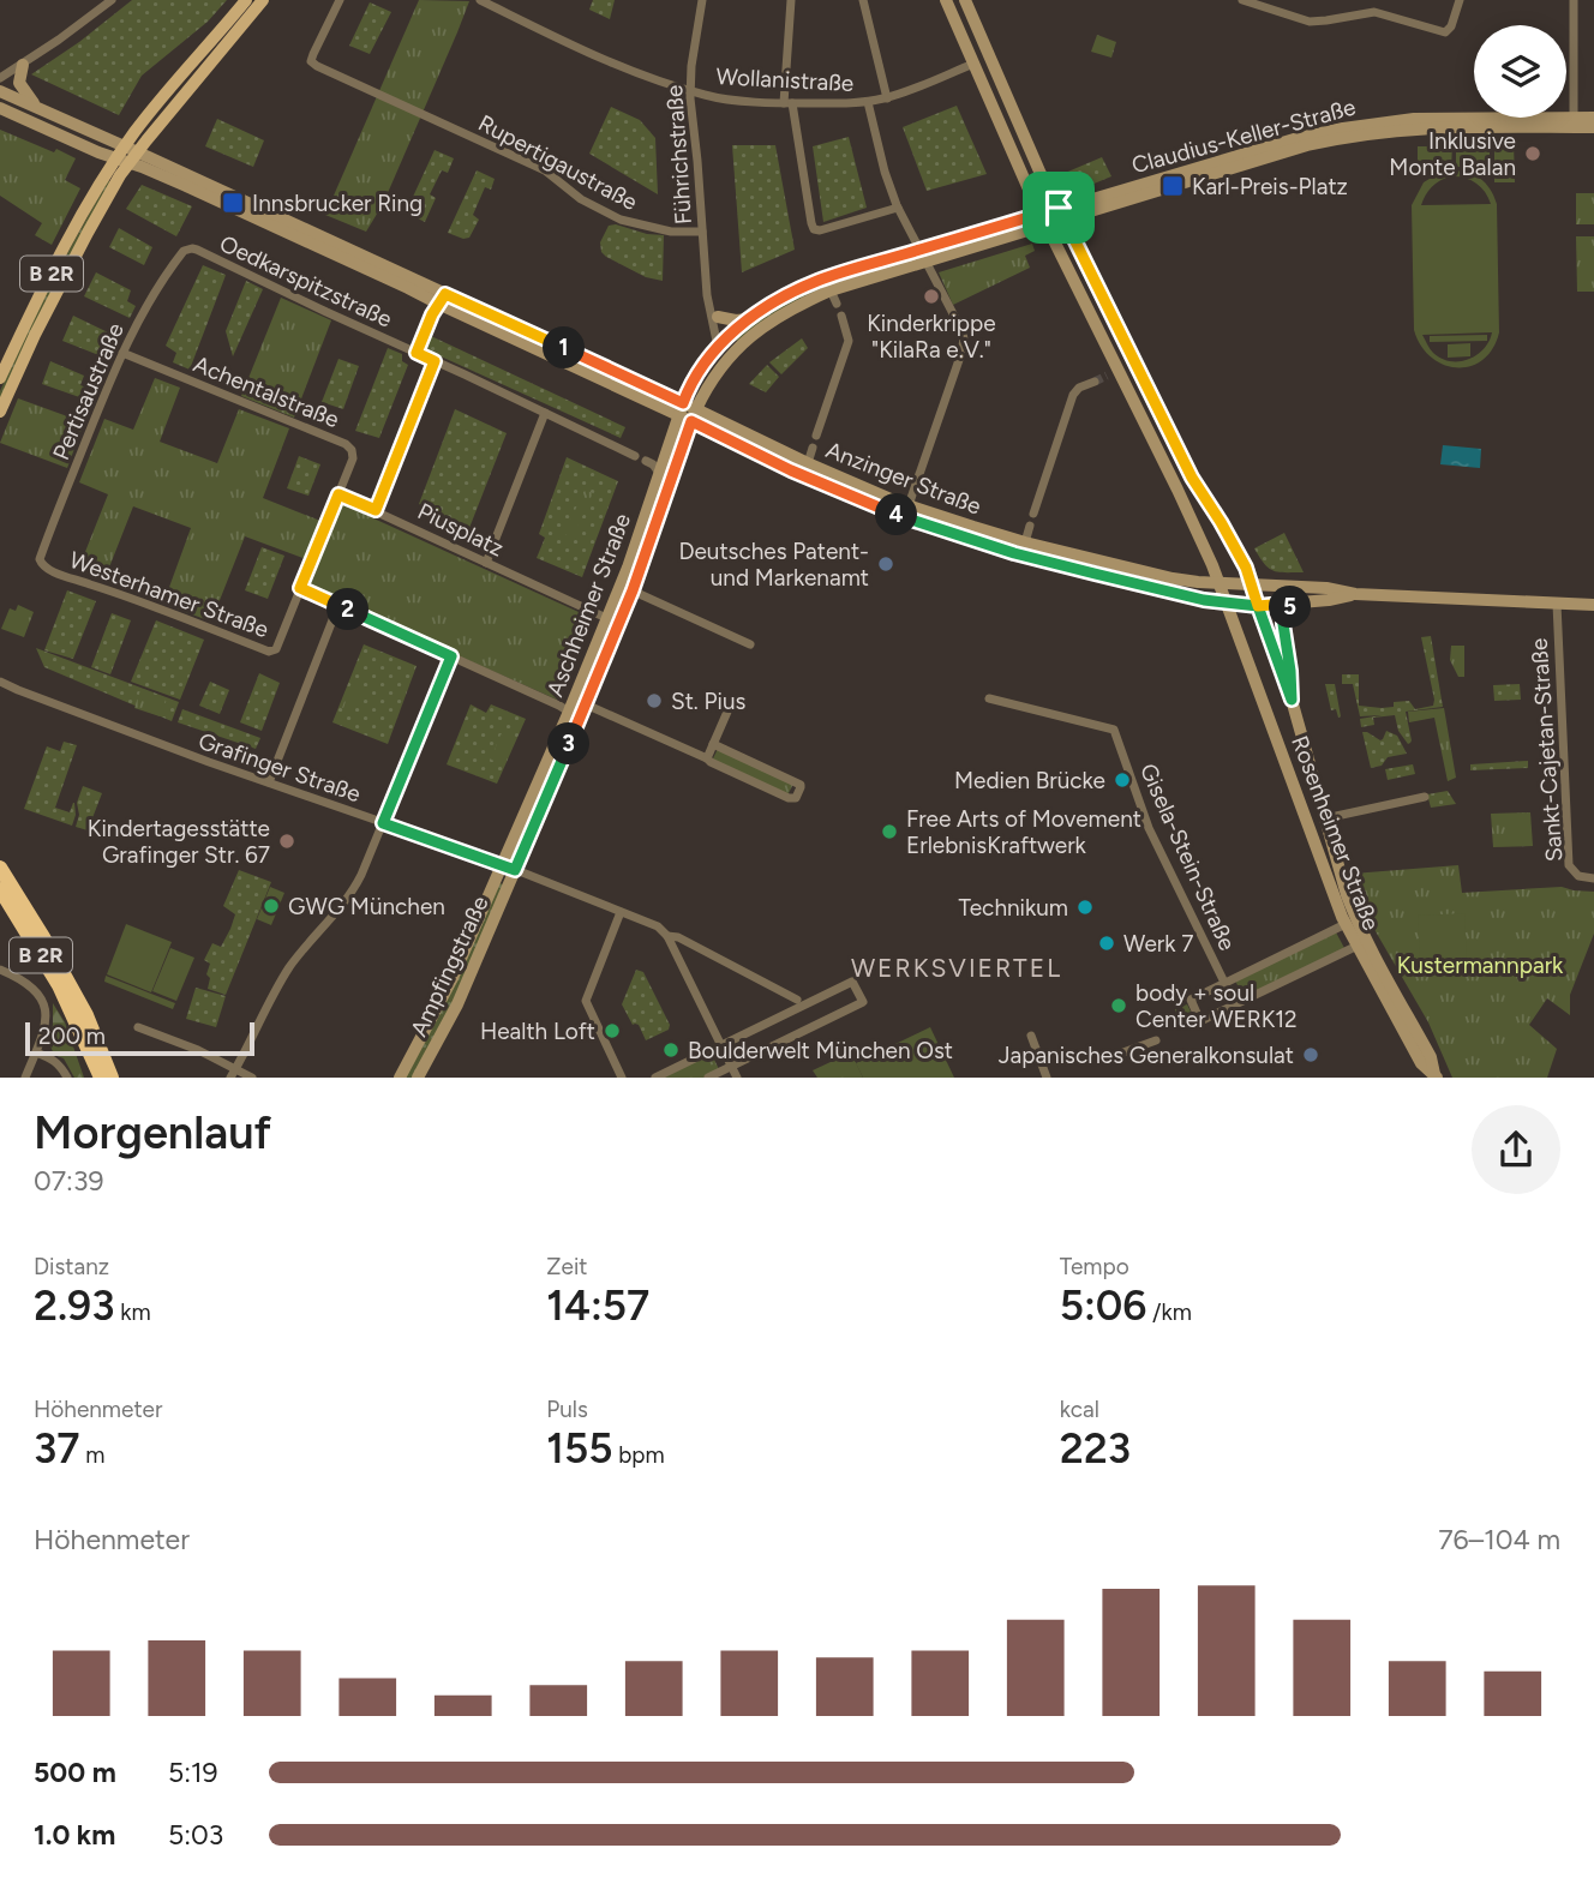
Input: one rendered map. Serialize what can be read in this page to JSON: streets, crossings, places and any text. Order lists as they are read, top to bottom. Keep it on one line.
{"streets":{"highway":["B 2R"],"main road":["Claudius-Keller-Straße","Anzinger Straße","Aschheimer Straße","Rosenheimer Straße","Ampfingstraße"],"street":["Wollanistraße","Führichstraße","Rupertigaustraße","Oedkarspitzstraße","Pertisaustraße","Achentalstraße","Piusplatz","Westerhamer Straße","Sankt-Cajetan-Straße","Grafinger Straße","Gisela-Stein-Straße"]},"crossings":[["Wollanistraße","Führichstraße"],["Wollanistraße","Rosenheimer Straße"],["Claudius-Keller-Straße","Aschheimer Straße"],["Claudius-Keller-Straße","Rosenheimer Straße"],["Führichstraße","Rupertigaustraße"],["Führichstraße","Aschheimer Straße"],["B 2R","Anzinger Straße"],["Oedkarspitzstraße","Pertisaustraße"],["Pertisaustraße","Achentalstraße"],["Pertisaustraße","Westerhamer Straße"],["Achentalstraße","Piusplatz"],["Anzinger Straße","Aschheimer Straße"],["Anzinger Straße","Rosenheimer Straße"],["Piusplatz","Aschheimer Straße"],["Aschheimer Straße","Grafinger Straße"],["Aschheimer Straße","Ampfingstraße"],["Grafinger Straße","Ampfingstraße"]],"districts":["WERKSVIERTEL"],"parks":["Kustermannpark"],"places":{"other":["Inklusive Monte Balan","Kinderkrippe \"KilaRa e.V.\"","Deutsches Patent- und Markenamt","St. Pius","Medien Brücke","Free Arts of Movement ErlebnisKraftwerk","Kindertagesstätte Grafinger Str. 67","GWG München","Technikum","Werk 7","body + soul Center WERK12","Health Loft","Boulderwelt München Ost","Japanisches Generalkonsulat"],"transit":["Karl-Preis-Platz","Innsbrucker Ring"]},"scale_bar":"200 m","page":{"pins":["1","4","5","2","3"],"scale":"200 m","heading":["Morgenlauf","07:39"],"stats":[["Distanz","2.93 km"],["Zeit","14:57"],["Tempo","5:06 /km"],["Höhenmeter","37 m"],["Puls","155 bpm"],["kcal","223"]],"chart":["Höhenmeter","76–104 m"],"list":[{"name":"500 m","note":"5:19"},{"name":"1.0 km","note":"5:03"}]}}
